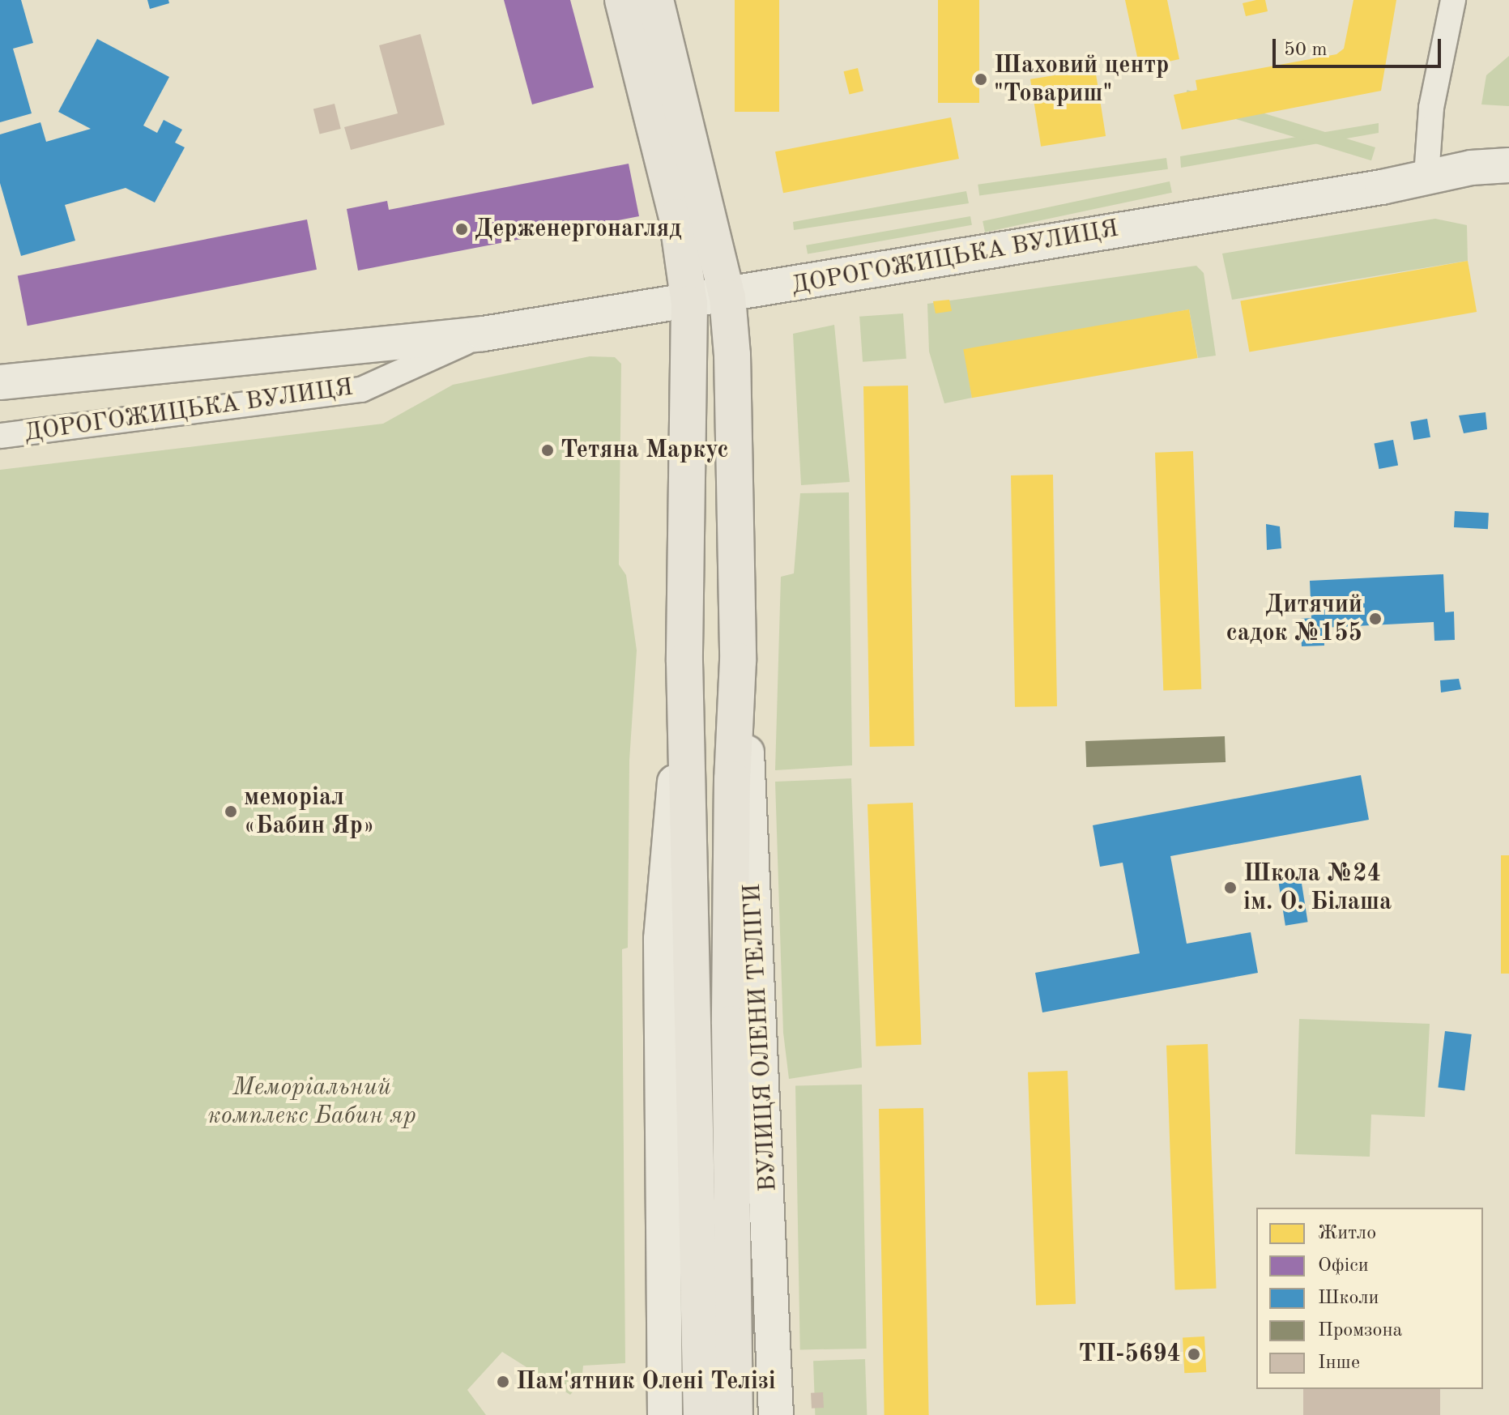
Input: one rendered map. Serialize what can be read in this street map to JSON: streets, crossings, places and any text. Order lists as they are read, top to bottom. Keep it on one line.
{"streets":{"main road":["ВУЛИЦЯ ОЛЕНИ ТЕЛІГИ"],"street":["ДОРОГОЖИЦЬКА ВУЛИЦЯ"]},"crossings":[["ДОРОГОЖИЦЬКА ВУЛИЦЯ","ВУЛИЦЯ ОЛЕНИ ТЕЛІГИ"]],"parks":["Меморіальний комплекс Бабин яр"],"places":["Шаховий центр \"Товариш\"","Держенергонагляд","Тетяна Маркус","Дитячий садок №155","меморіал «Бабин Яр»","Школа №24 ім. О. Білаша","ТП-5694","Пам'ятник Олені Телізі"],"legend":["Житло","Офіси","Школи","Промзона","Інше"],"scale_bar":"50 m"}
